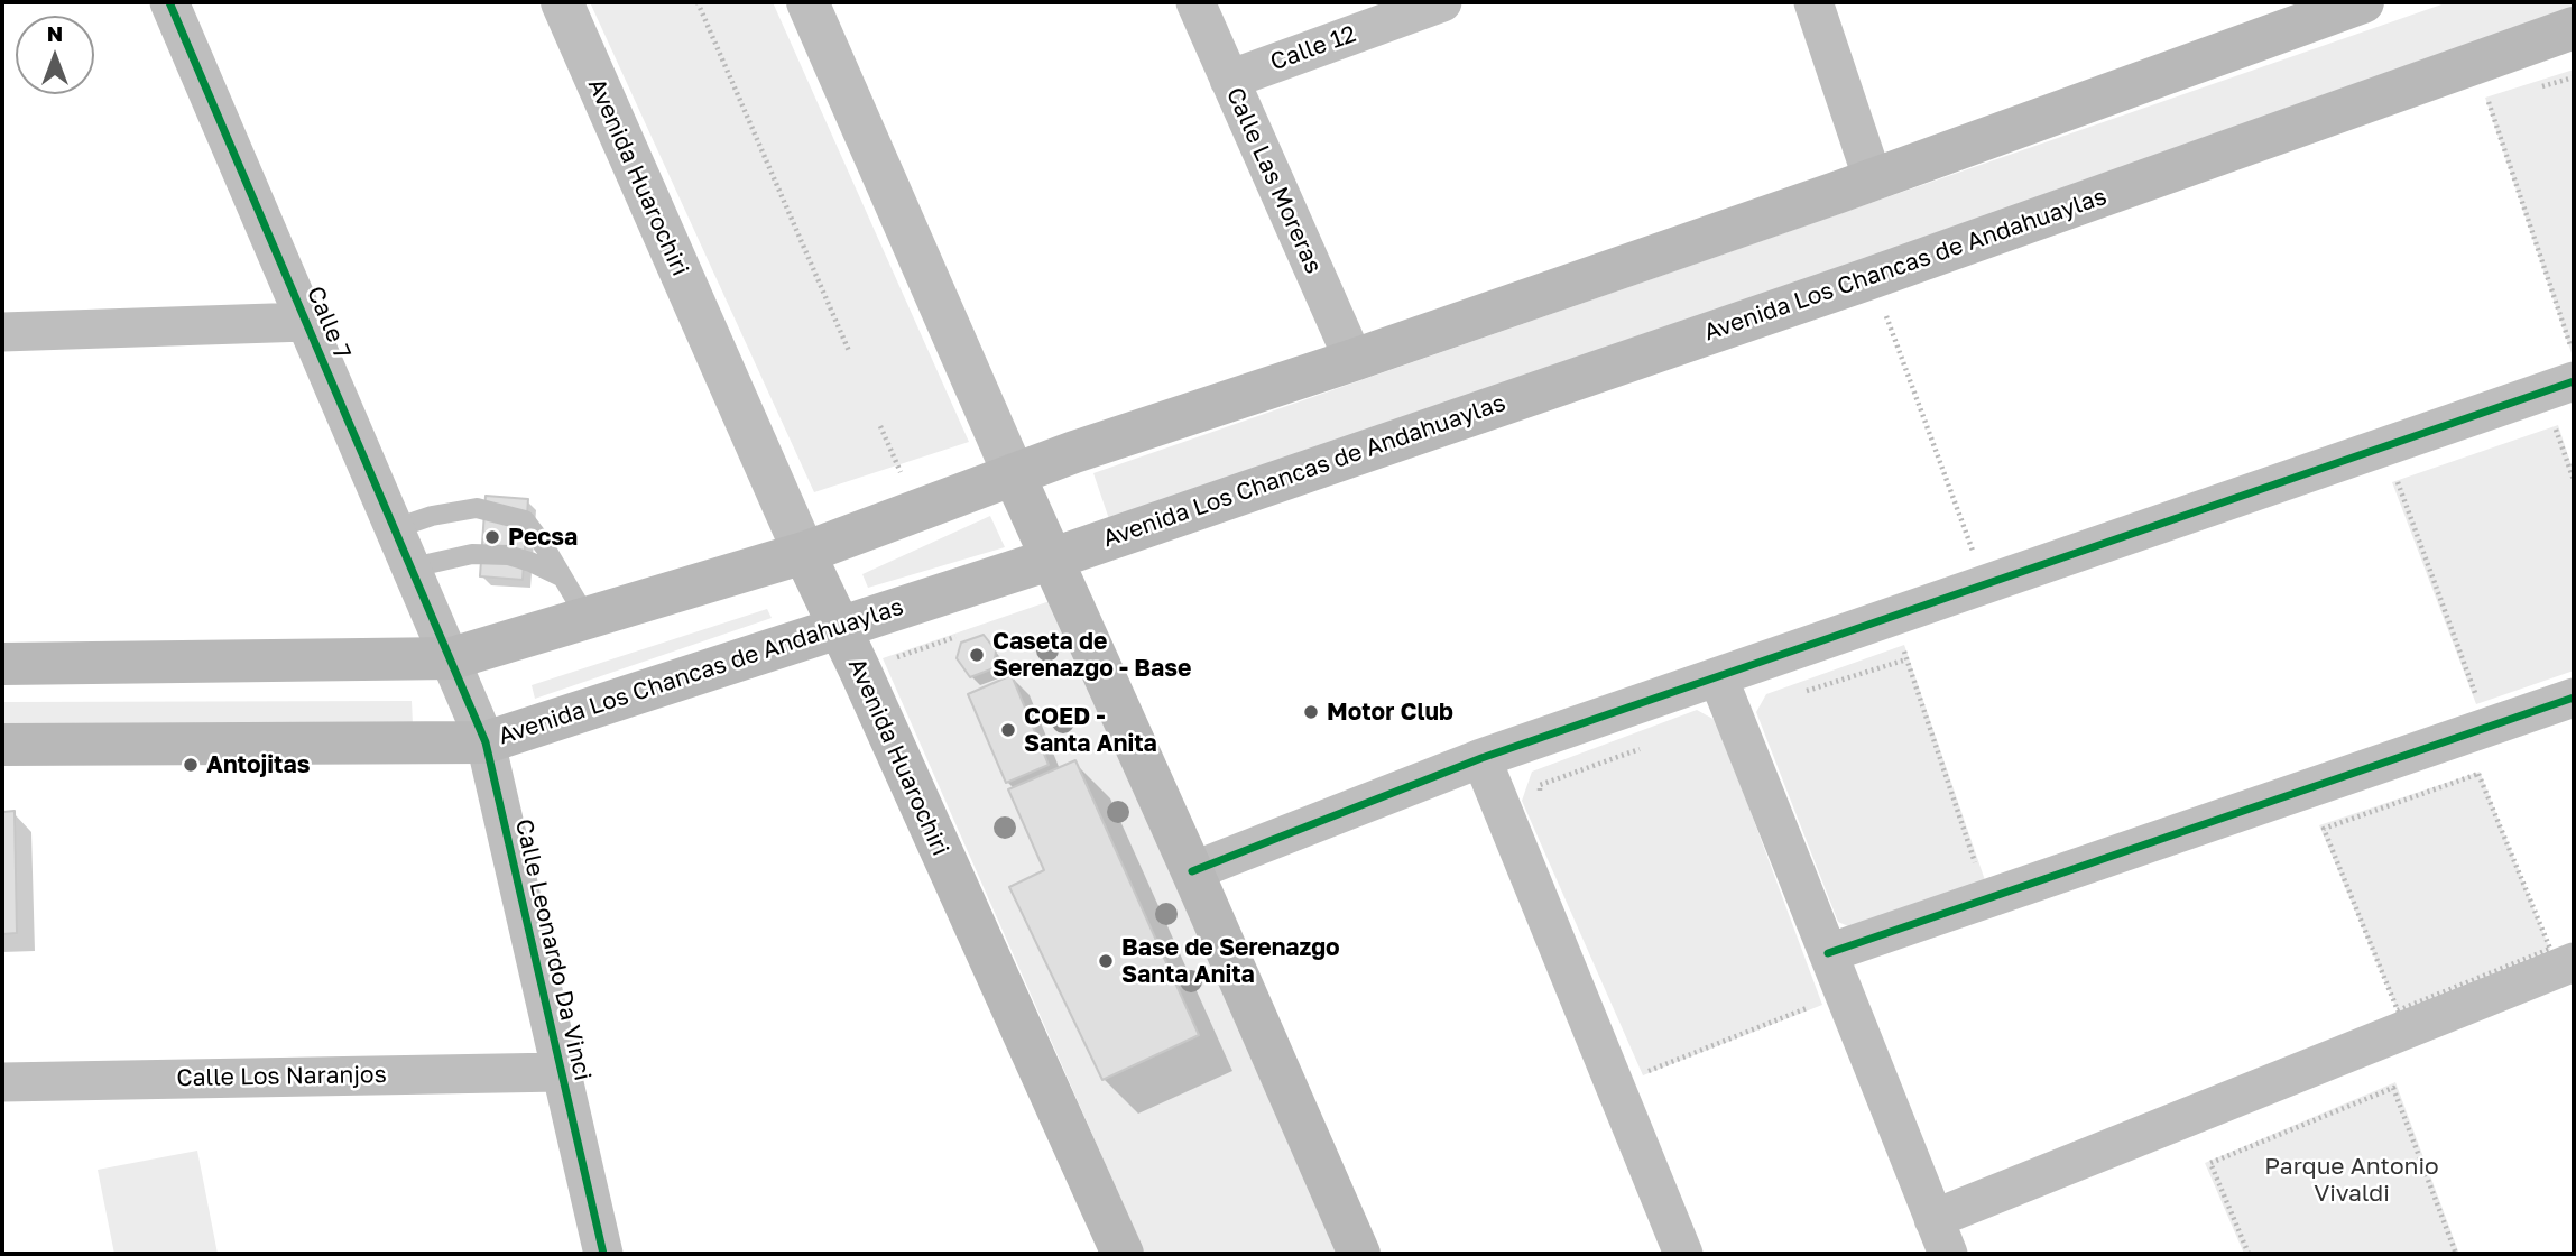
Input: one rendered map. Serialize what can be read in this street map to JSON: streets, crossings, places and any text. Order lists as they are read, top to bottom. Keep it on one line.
{"streets":{"main road":["Avenida Huarochiri","Avenida Los Chancas de Andahuaylas"],"street":["Calle 12","Calle Las Moreras","Calle 7","Calle Leonardo Da Vinci","Calle Los Naranjos"]},"crossings":[["Calle 12","Calle Las Moreras"],["Avenida Huarochiri","Avenida Los Chancas de Andahuaylas"],["Avenida Los Chancas de Andahuaylas","Calle Leonardo Da Vinci"],["Calle 7","Calle Leonardo Da Vinci"],["Calle Leonardo Da Vinci","Calle Los Naranjos"]],"parks":["Parque Antonio Vivaldi"],"places":["Pecsa","Caseta de Serenazgo - Base","Motor Club","COED - Santa Anita","Antojitas","Base de Serenazgo Santa Anita"],"north":"top"}
